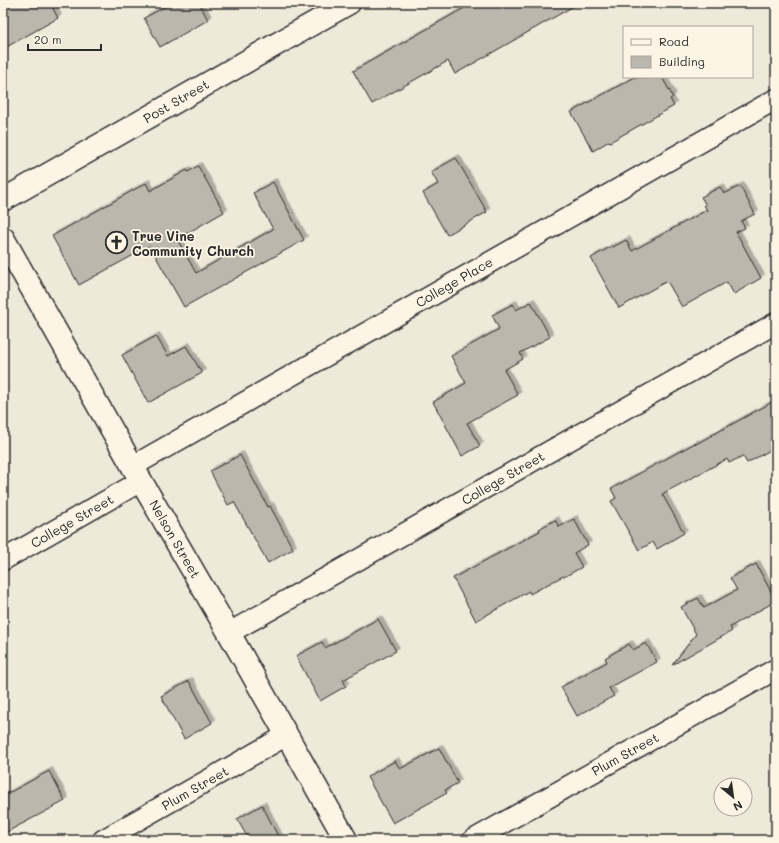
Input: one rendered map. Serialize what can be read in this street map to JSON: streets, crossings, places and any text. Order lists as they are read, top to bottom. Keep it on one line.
{"streets":{"street":["Post Street","College Place","College Street","Nelson Street","Plum Street"]},"crossings":[["College Place","College Street"],["College Place","Nelson Street"],["College Street","Nelson Street"],["Nelson Street","Plum Street"]],"places":{"church":["True Vine Community Church"]},"legend":["Road","Building"],"scale_bar":"20 m","north":"bottom right"}
